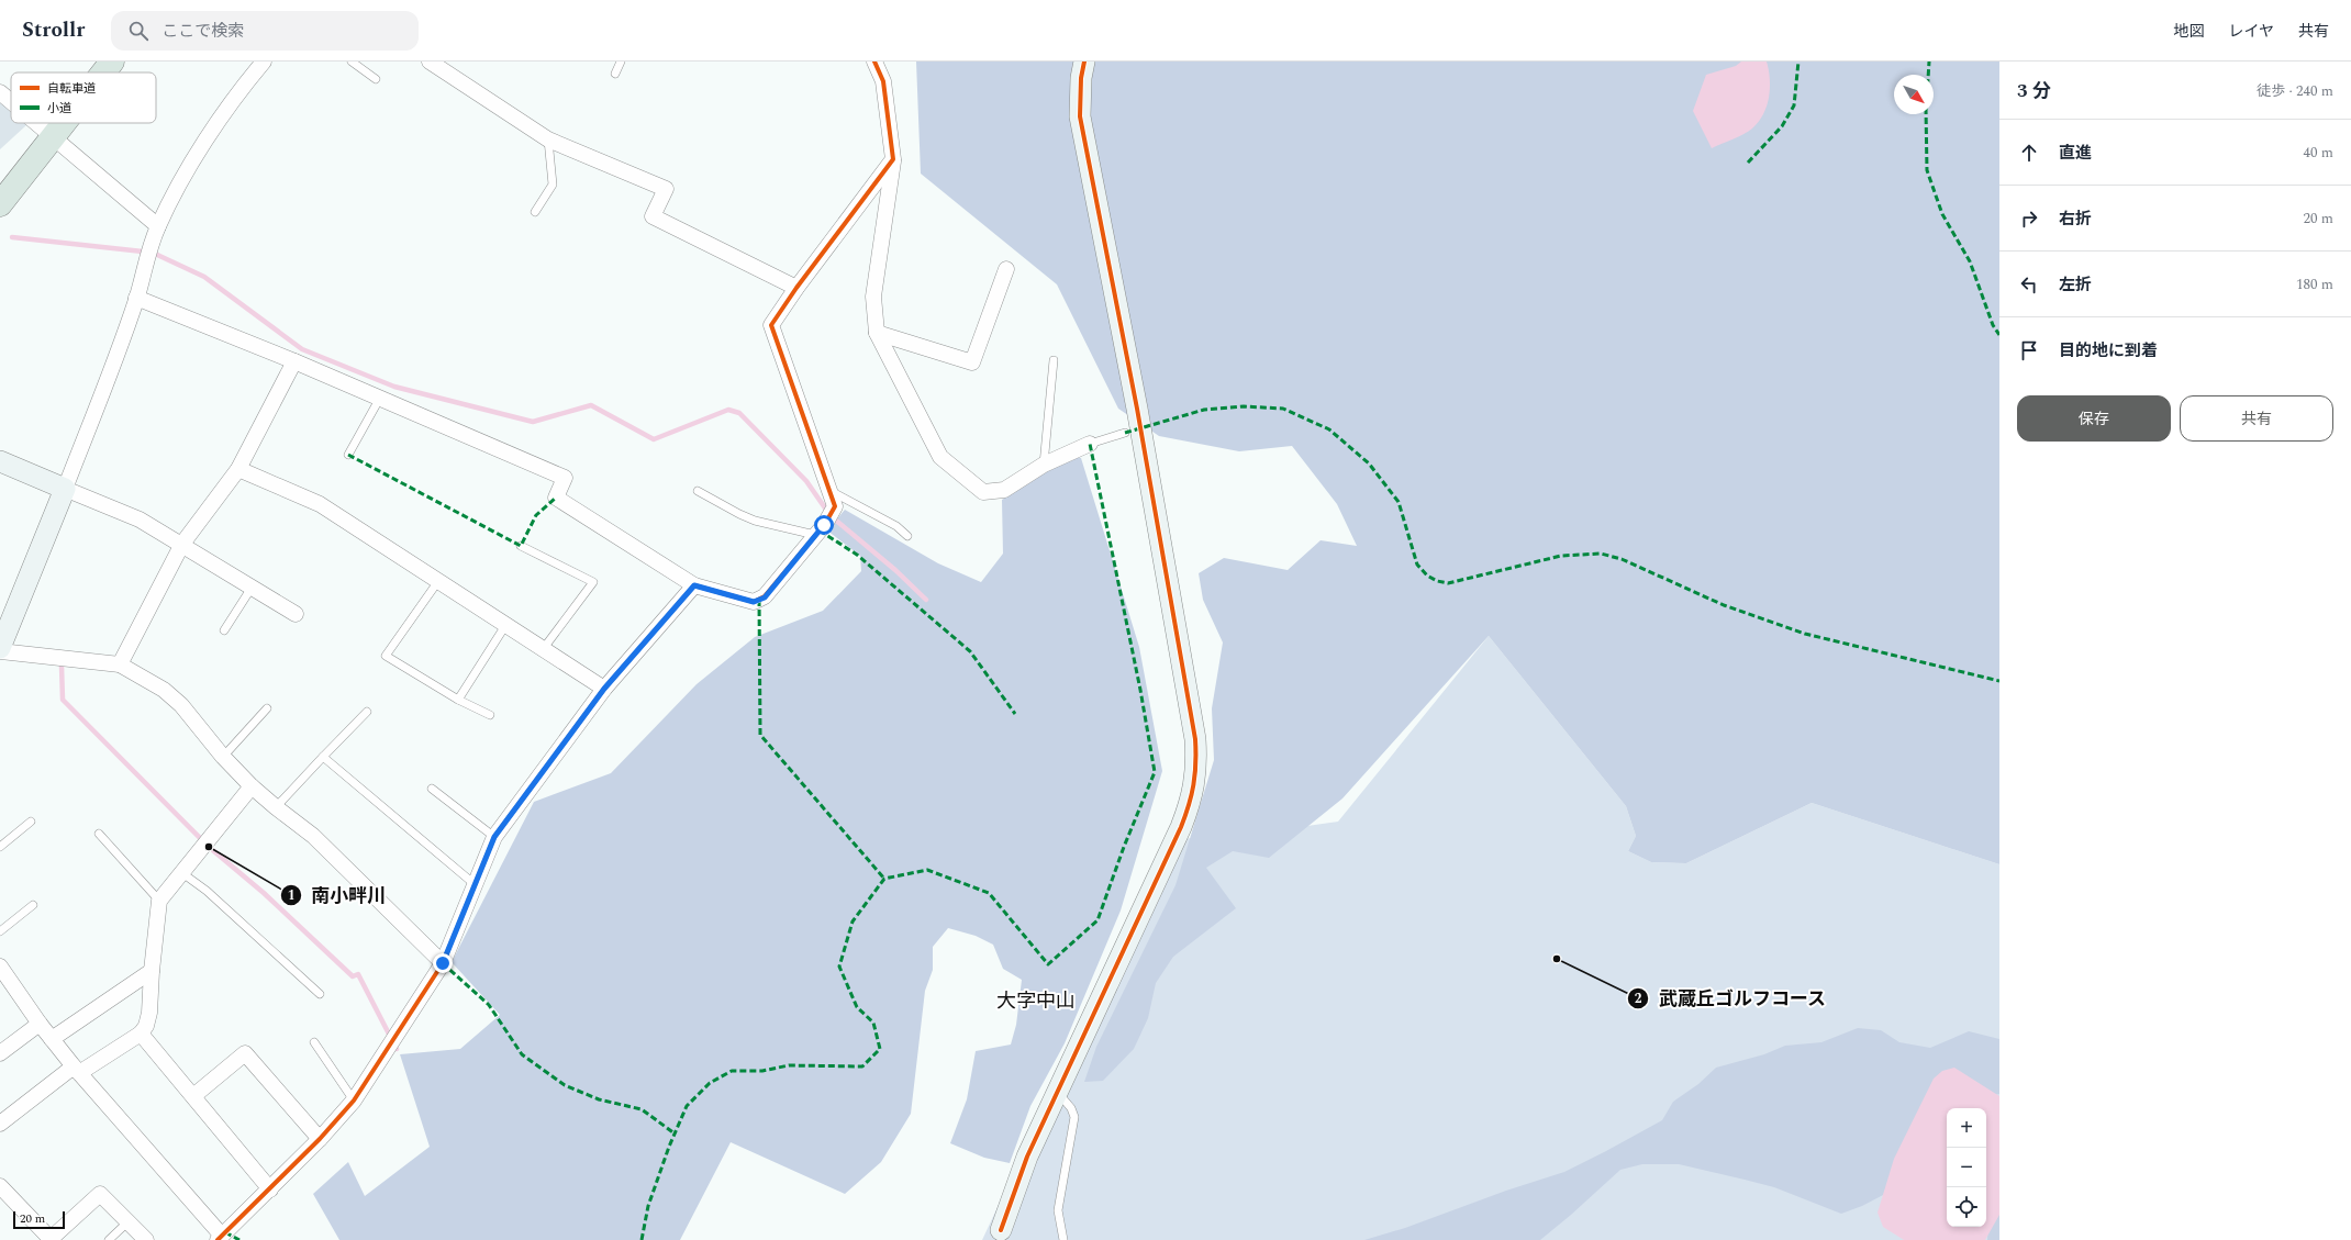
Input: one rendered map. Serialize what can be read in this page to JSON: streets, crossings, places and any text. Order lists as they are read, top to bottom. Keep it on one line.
{"districts":["大字中山"],"places":["南小畔川","武蔵丘ゴルフコース"],"legend":["自転車道","小道"],"scale_bar":"20 m","north":"bottom right","page":{"header":"Strollr","search":"ここで検索","nav":["地図","レイヤ","共有"],"heading":["3 分","徒歩 · 240 m"],"list":[["直進","40 m"],["右折","20 m"],["左折","180 m"],"目的地に到着"],"buttons":["保存","共有"],"map_buttons":["+","−"],"scale":"20 m"}}
